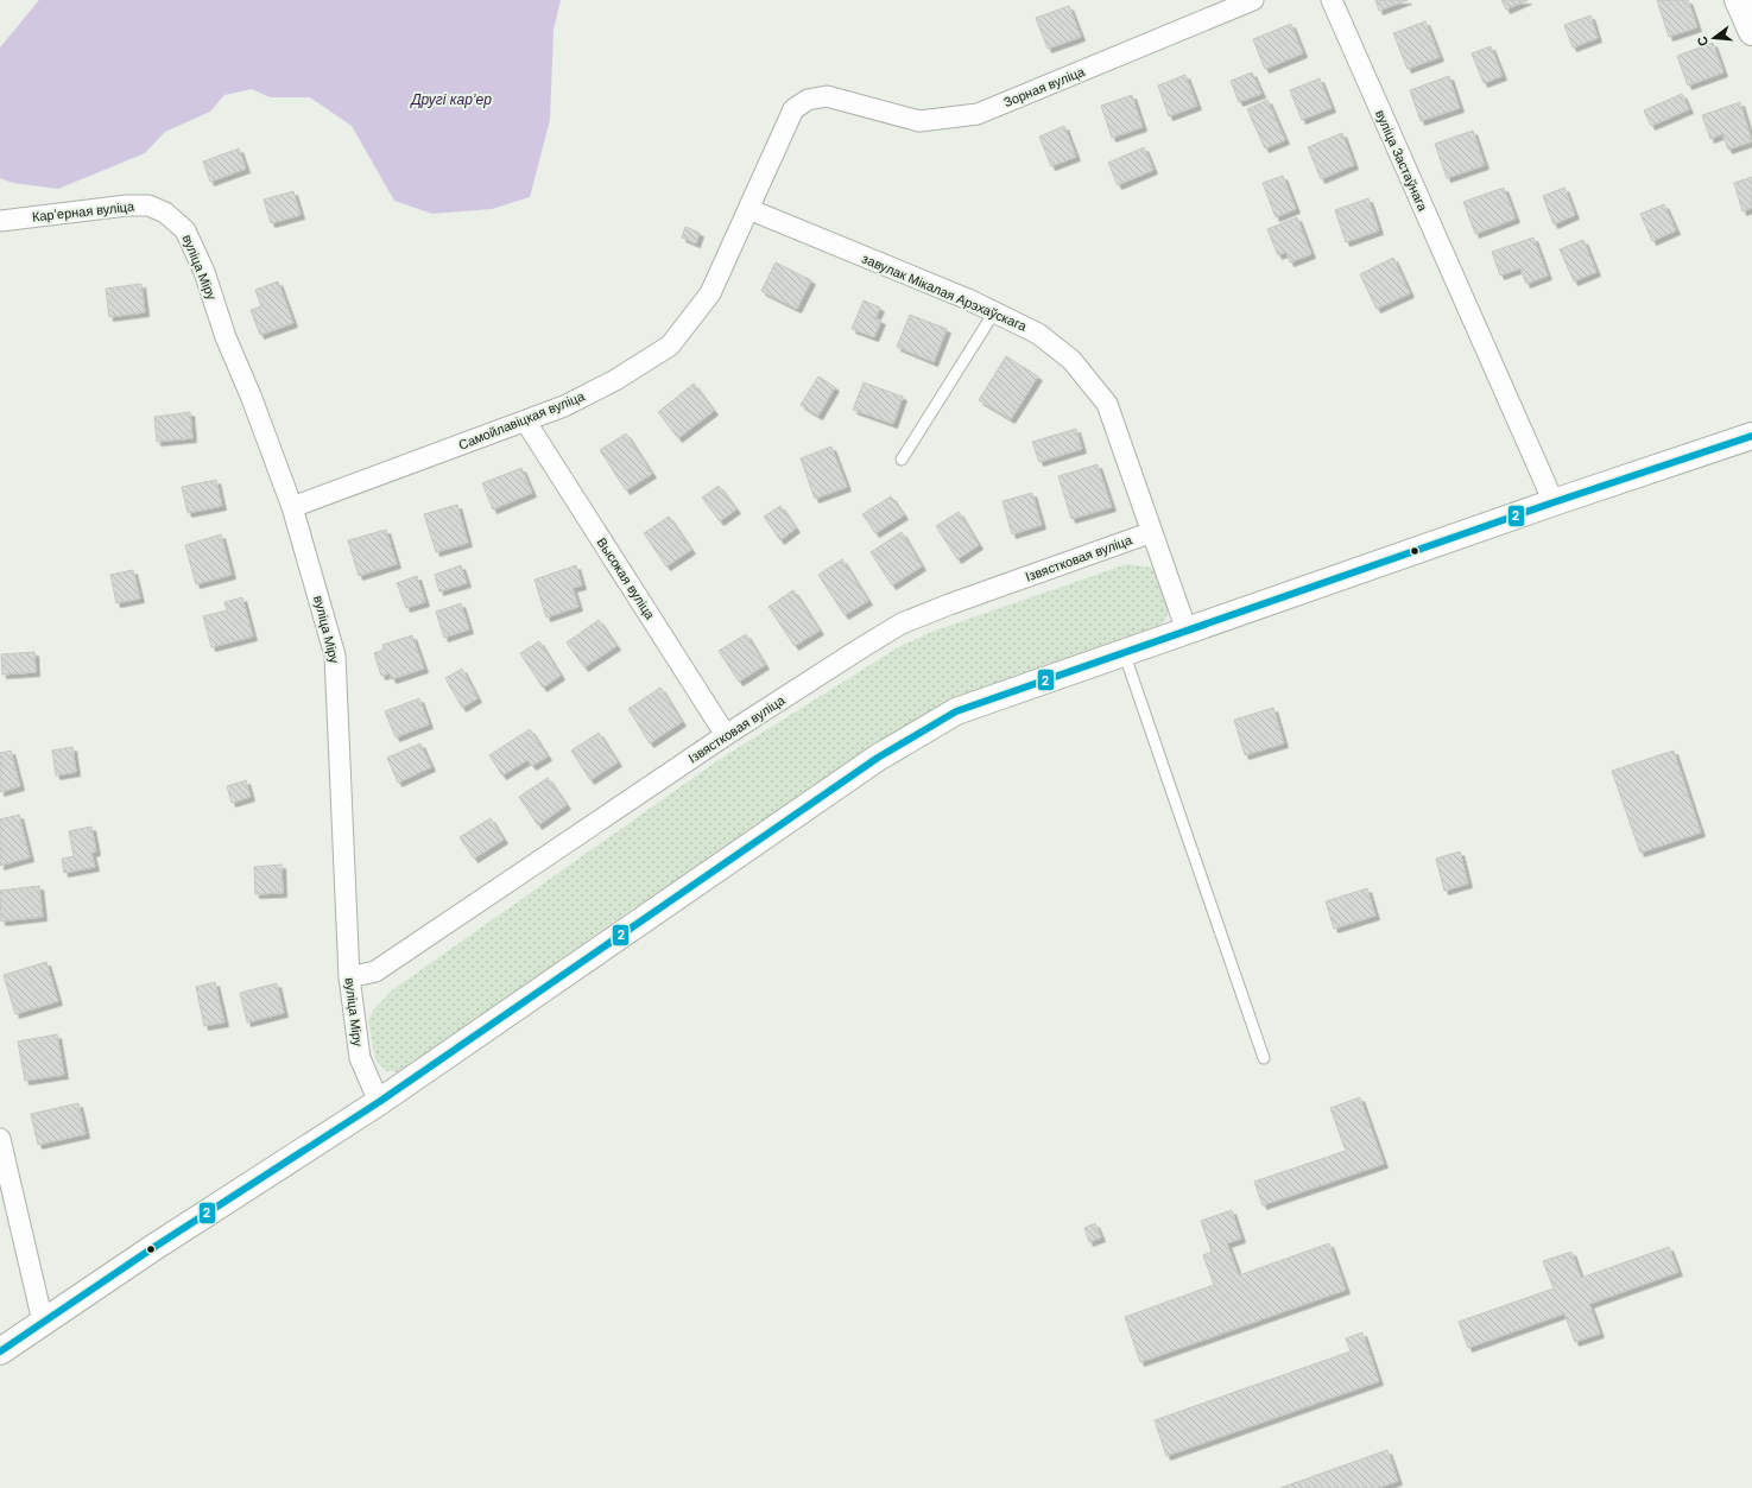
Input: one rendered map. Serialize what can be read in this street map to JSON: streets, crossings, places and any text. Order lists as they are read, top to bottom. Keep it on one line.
{"streets":{"street":["Зорная вуліца","вуліца Застаўнага","Карʼерная вуліца","вуліца Міру","завулак Мікалая Арэхаўскага","Самойлавіцкая вуліца","Ізвястковая вуліца","Высокая вуліца"]},"crossings":[["Зорная вуліца","Самойлавіцкая вуліца"],["Карʼерная вуліца","вуліца Міру"],["вуліца Міру","Самойлавіцкая вуліца"],["вуліца Міру","Ізвястковая вуліца"],["завулак Мікалая Арэхаўскага","Самойлавіцкая вуліца"],["завулак Мікалая Арэхаўскага","Ізвястковая вуліца"],["Самойлавіцкая вуліца","Высокая вуліца"],["Ізвястковая вуліца","Высокая вуліца"]],"water":["Другі карʼер"],"lines":["transit line 2"],"north":"left"}
